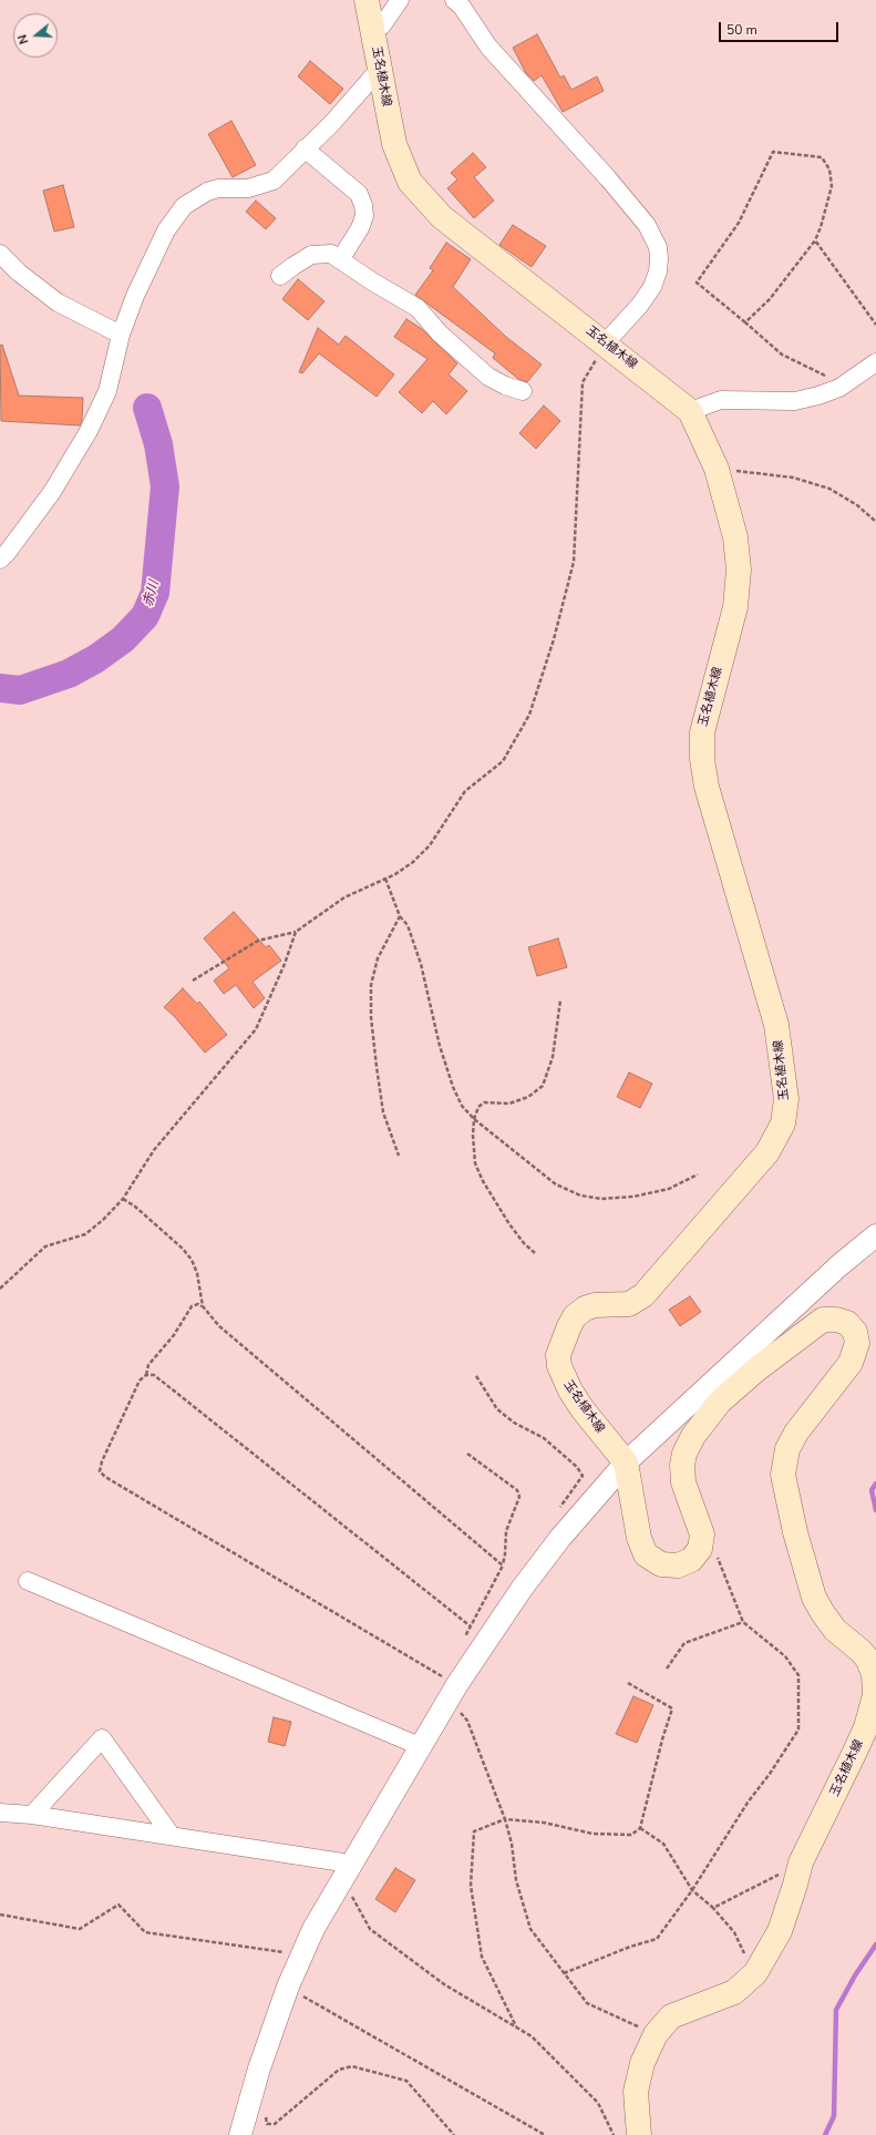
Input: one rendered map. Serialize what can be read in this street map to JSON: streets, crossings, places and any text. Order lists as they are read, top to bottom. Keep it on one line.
{"streets":{"main road":["玉名植木線"]},"water":["赤川"],"scale_bar":"50 m","north":"left"}
